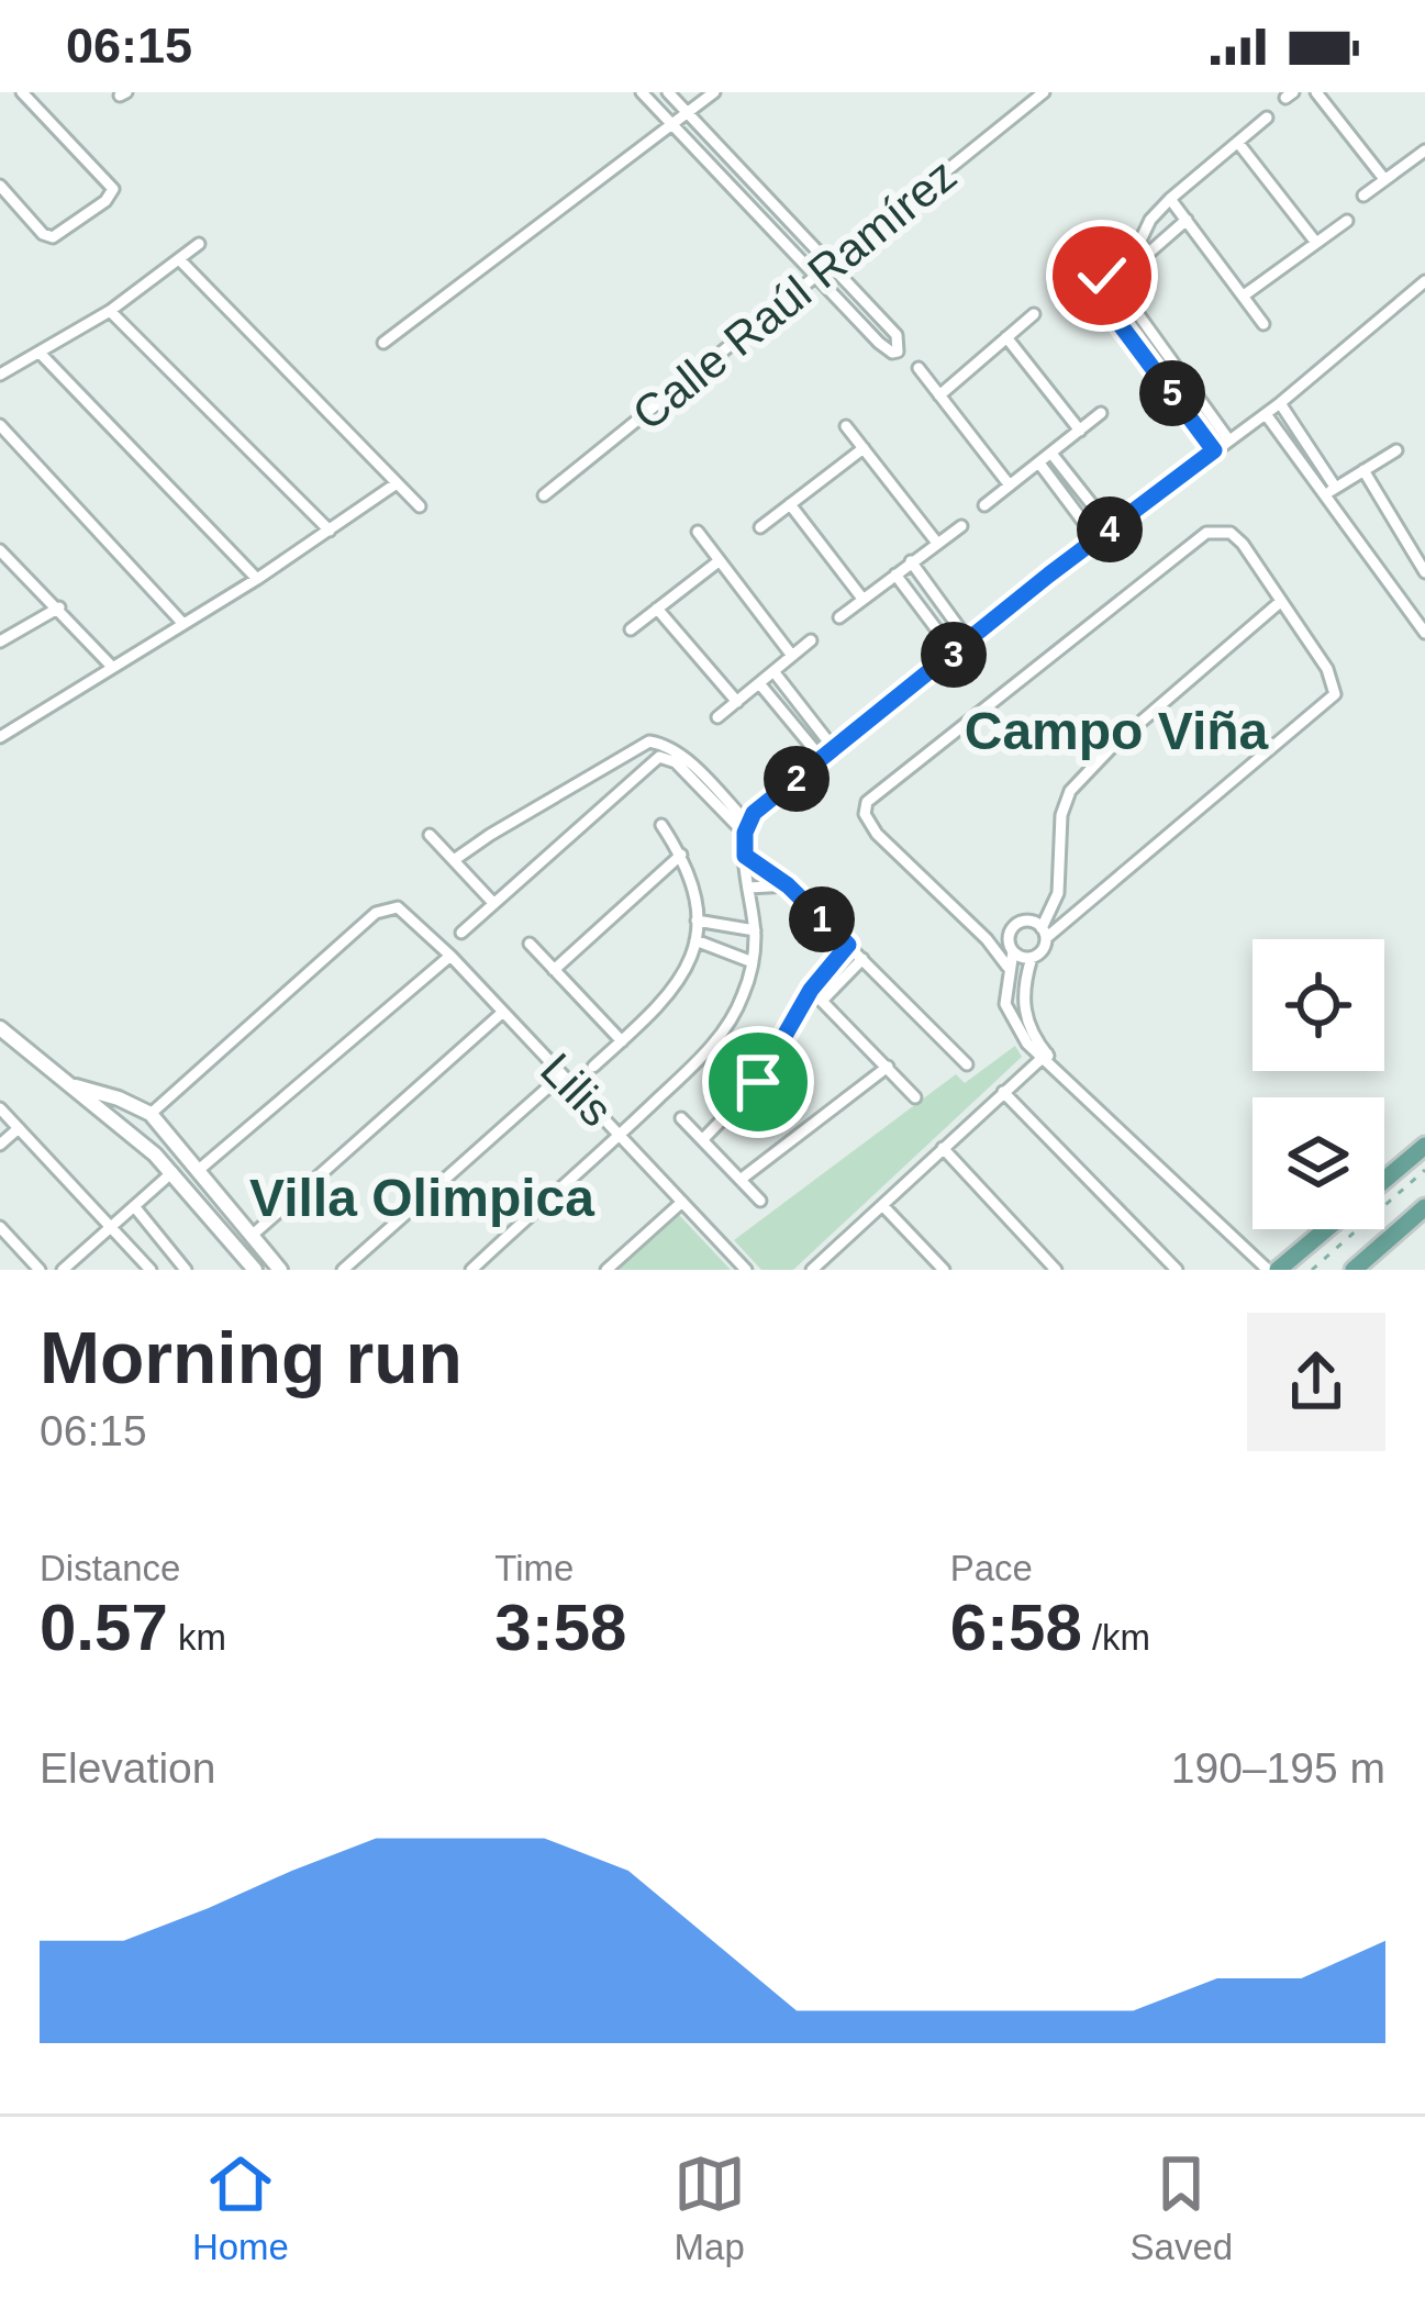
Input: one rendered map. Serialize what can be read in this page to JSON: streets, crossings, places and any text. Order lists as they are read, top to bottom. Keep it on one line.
{"streets":{"street":["Calle Raúl Ramírez","Lilis"]},"districts":["Campo Viña","Villa Olimpica"],"page":{"status":"06:15","pins":["5","4","3","2","1"],"heading":["Morning run","06:15"],"stats":[["Distance","0.57 km"],["Time","3:58"],["Pace","6:58 /km"]],"chart":["Elevation","190–195 m"],"tabs":["Home","Map","Saved"]}}
